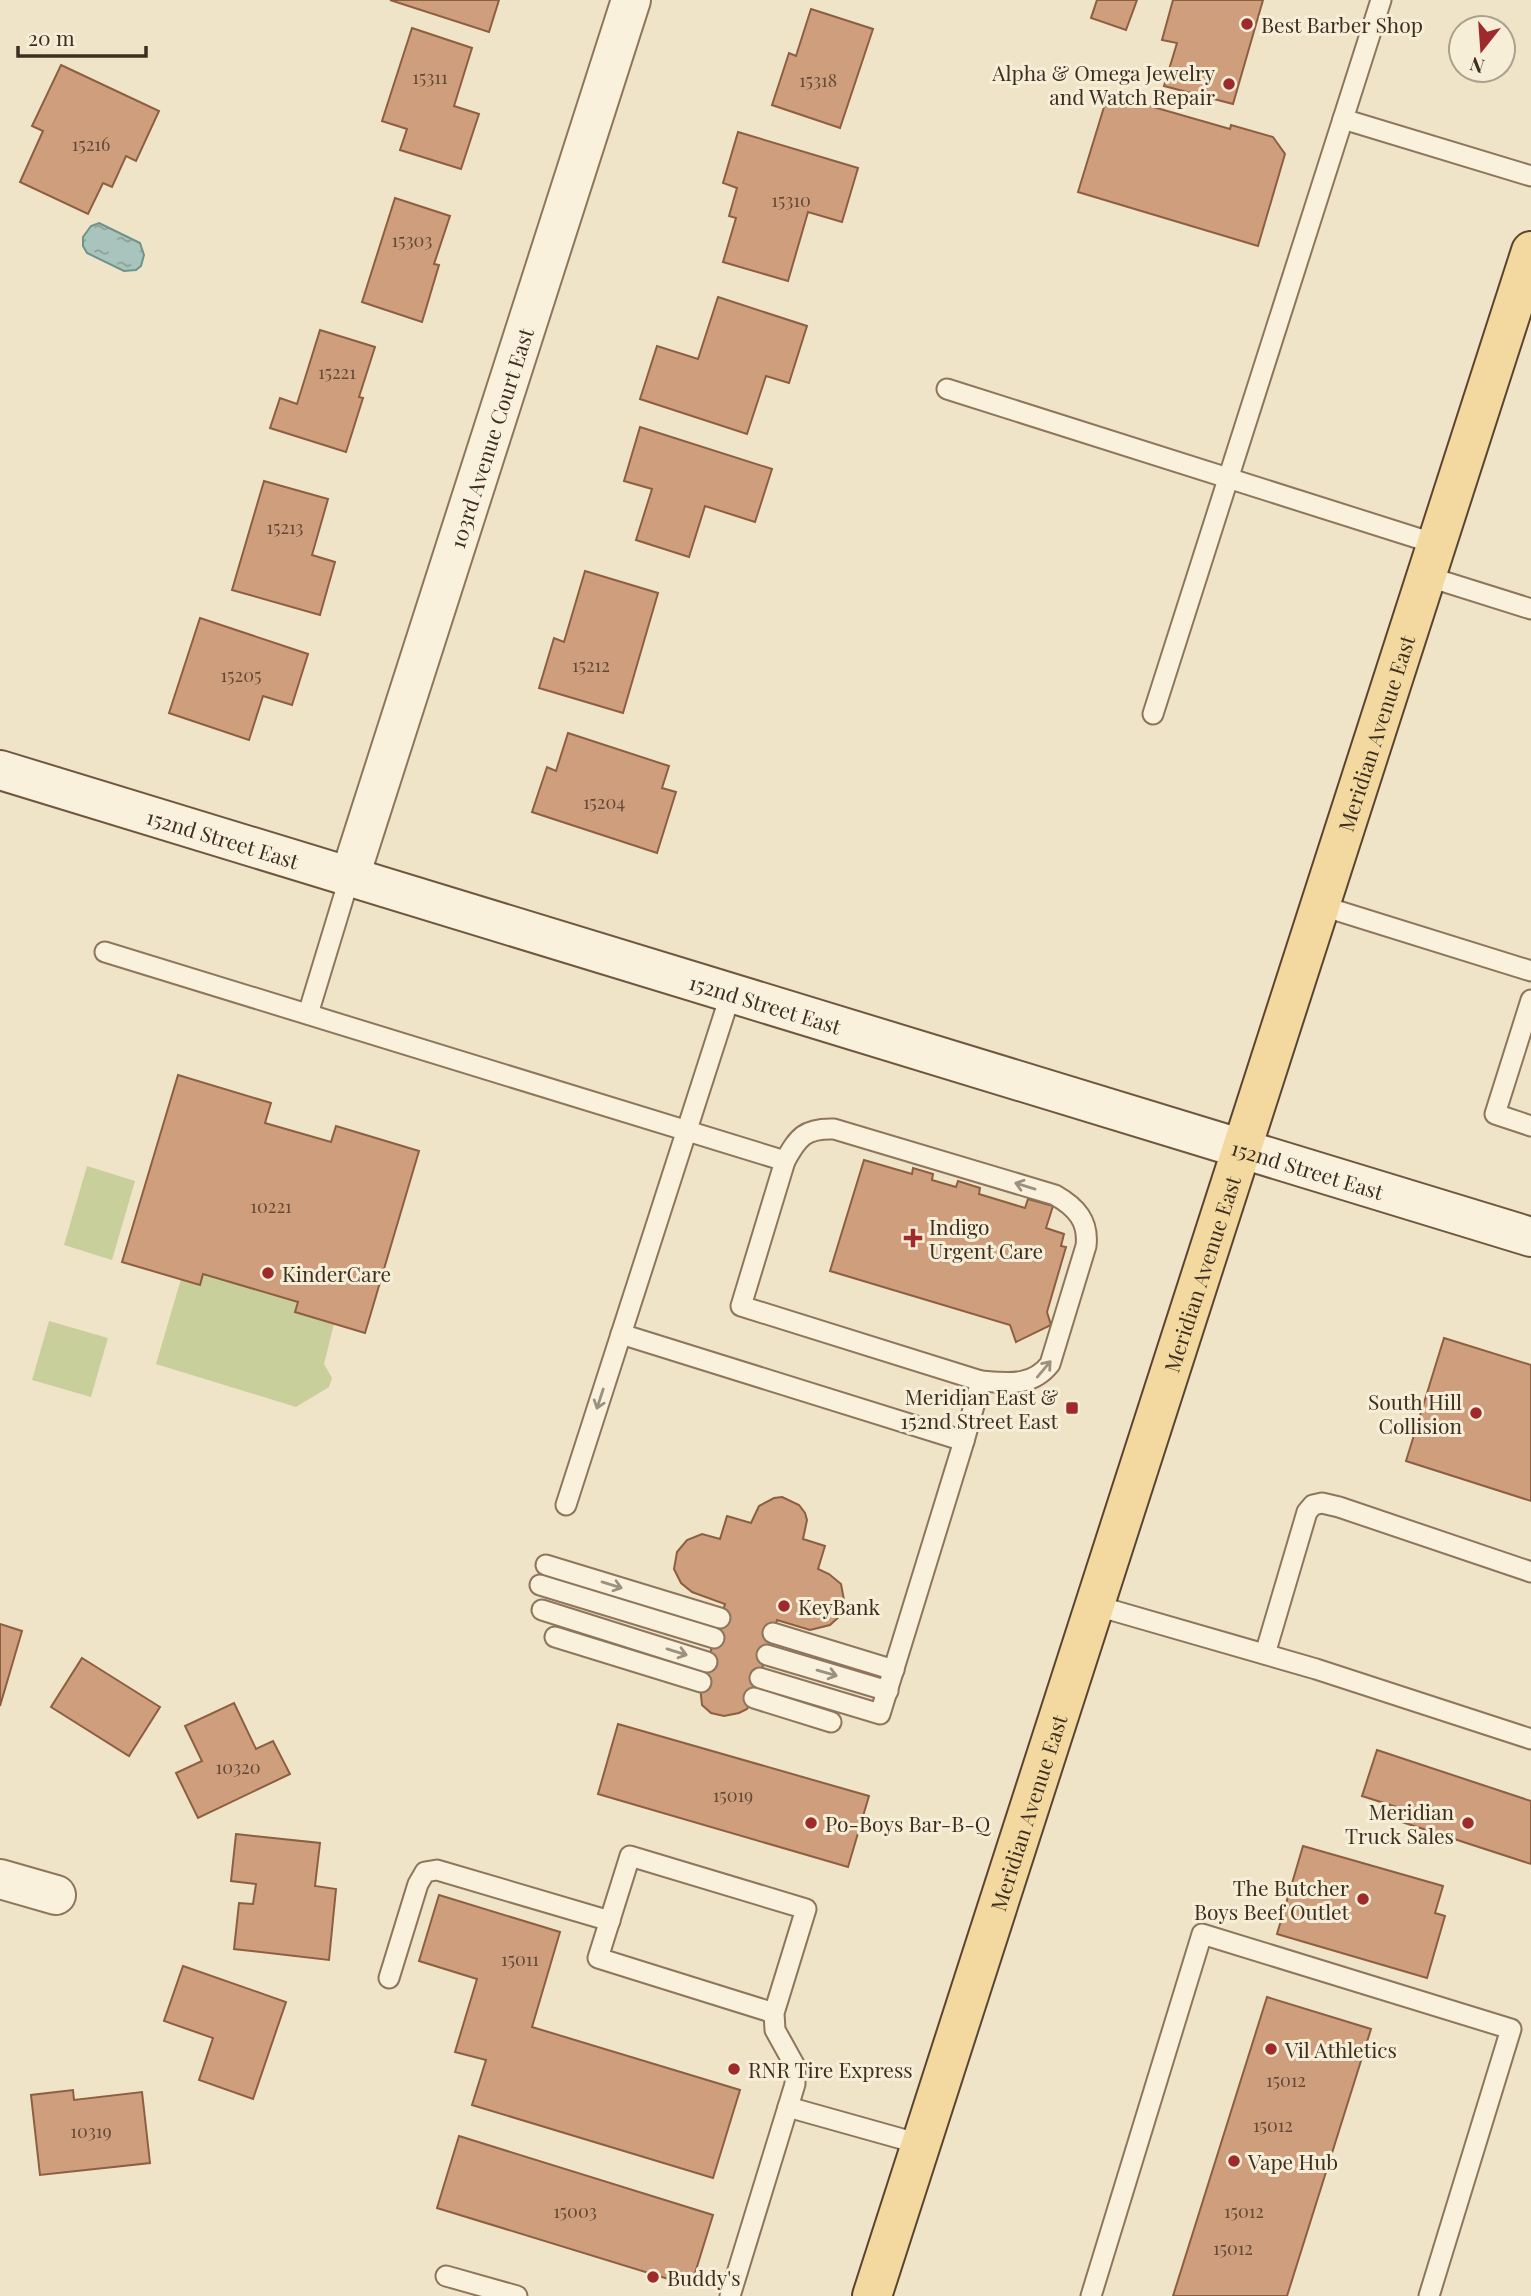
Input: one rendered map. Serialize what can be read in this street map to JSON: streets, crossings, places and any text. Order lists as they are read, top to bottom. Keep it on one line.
{"streets":{"main road":["103rd Avenue Court East","Meridian Avenue East","152nd Street East"]},"crossings":[["103rd Avenue Court East","152nd Street East"],["Meridian Avenue East","152nd Street East"]],"places":{"other":["Best Barber Shop","Alpha & Omega Jewelry and Watch Repair","KinderCare","South Hill Collision","KeyBank","Po-Boys Bar-B-Q","Meridian Truck Sales","The Butcher Boys Beef Outlet","Vil Athletics","RNR Tire Express","Vape Hub","Buddy's"],"health":["Indigo Urgent Care"],"transit":["Meridian East & 152nd Street East"]},"house_numbers":["15311","15318","15216","15310","15303","15221","15213","15212","15205","15204","10221","10320","15019","15011","15012","15012","10319","15003","15012","15012"],"scale_bar":"20 m","north":"bottom"}
